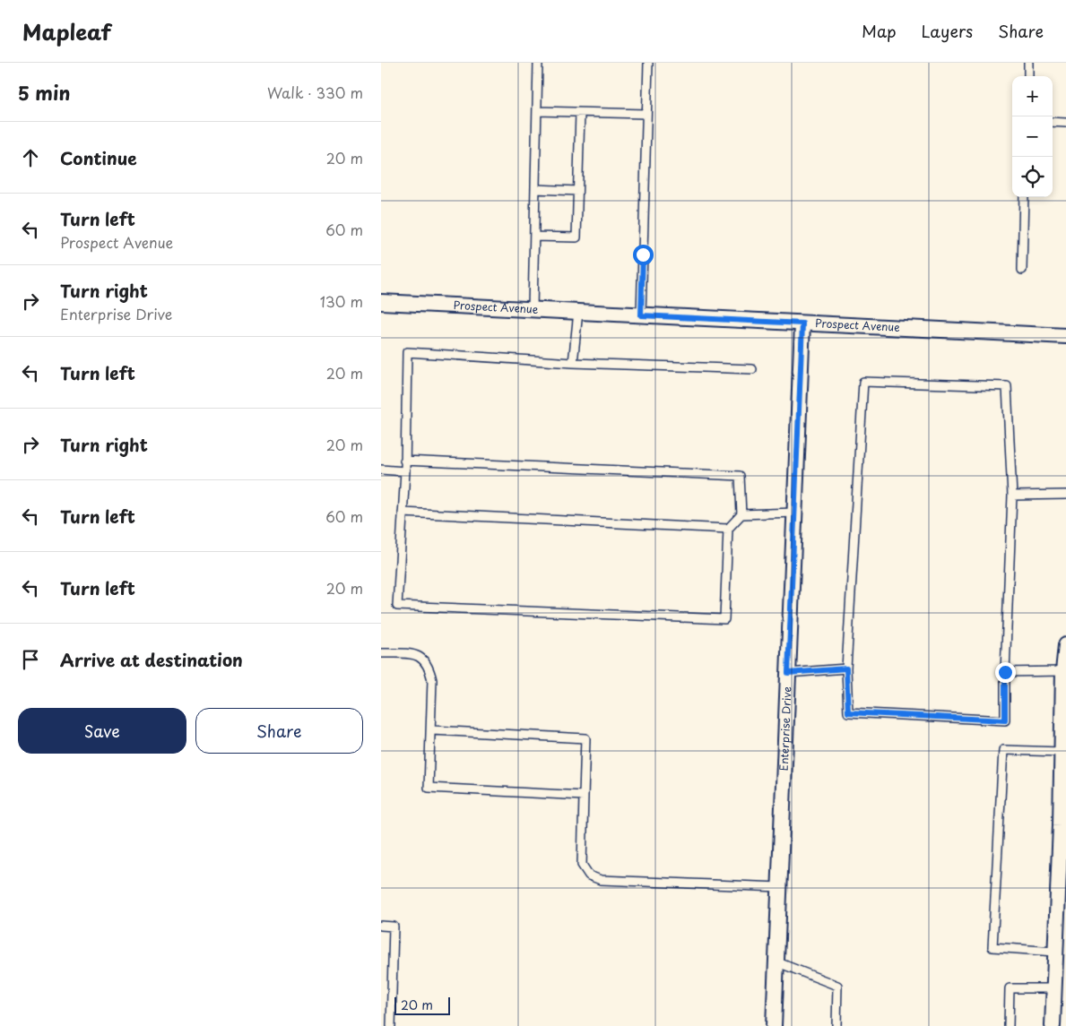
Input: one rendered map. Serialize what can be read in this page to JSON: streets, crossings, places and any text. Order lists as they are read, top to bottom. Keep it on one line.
{"streets":{"street":["Prospect Avenue","Enterprise Drive"]},"crossings":[["Prospect Avenue","Enterprise Drive"]],"scale_bar":"20 m","page":{"header":"Mapleaf","nav":["Map","Layers","Share"],"heading":["5 min","Walk · 330 m"],"map_buttons":["+","−"],"list":[["Continue","20 m"],["Turn left","Prospect Avenue","60 m"],["Turn right","Enterprise Drive","130 m"],["Turn left","20 m"],["Turn right","20 m"],["Turn left","60 m"],["Turn left","20 m"],"Arrive at destination"],"buttons":["Save","Share"],"scale":"20 m"}}
